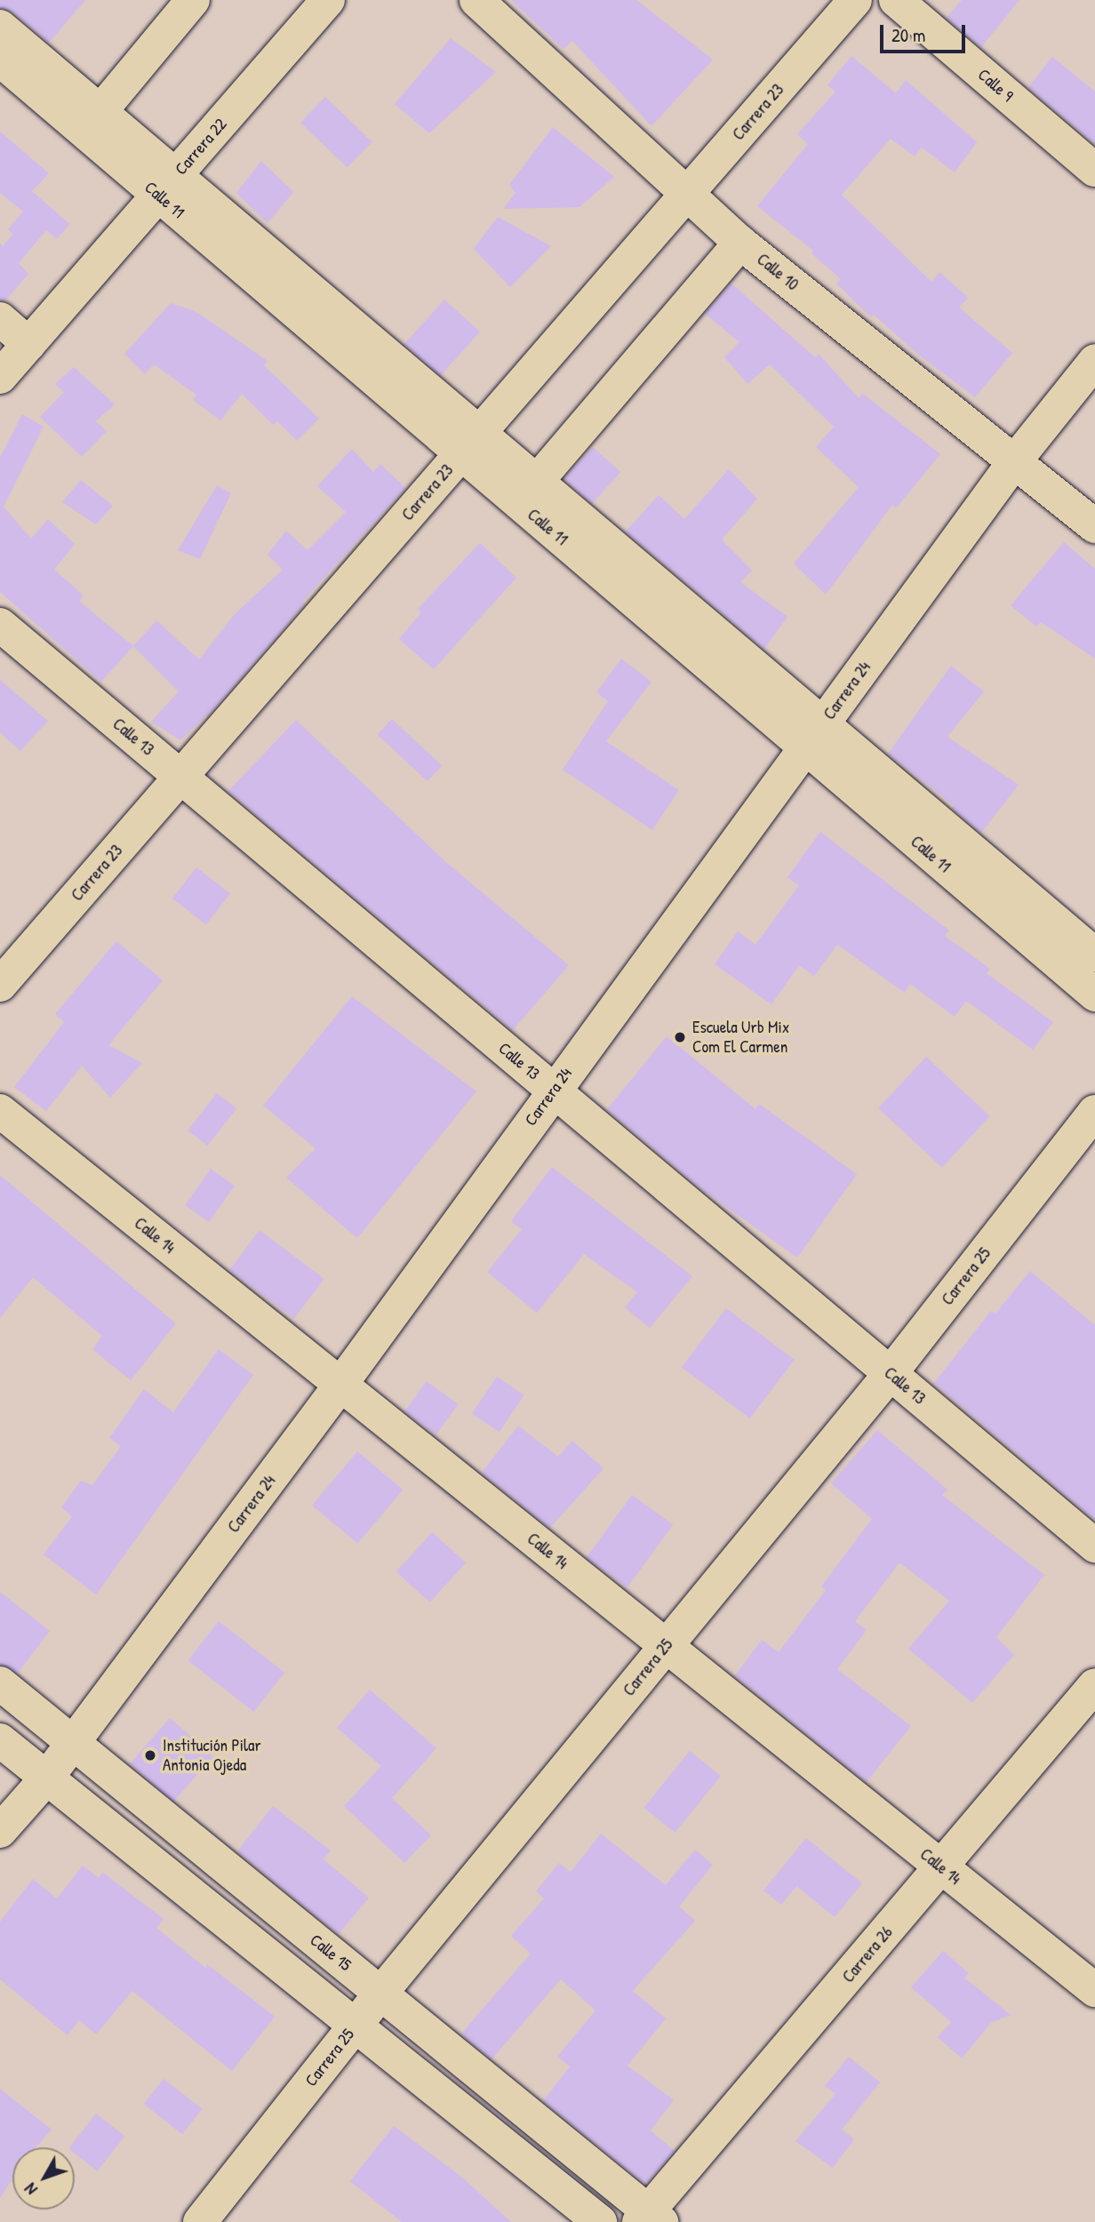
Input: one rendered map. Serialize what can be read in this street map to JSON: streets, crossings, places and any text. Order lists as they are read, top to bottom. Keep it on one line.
{"streets":{"street":["Calle 9","Carrera 23","Carrera 22","Calle 11","Calle 10","Carrera 24","Calle 13","Calle 14","Carrera 25","Calle 15","Carrera 26"]},"crossings":[["Carrera 23","Calle 11"],["Carrera 23","Calle 10"],["Carrera 23","Calle 13"],["Carrera 22","Calle 11"],["Calle 11","Carrera 24"],["Calle 10","Carrera 24"],["Carrera 24","Calle 13"],["Carrera 24","Calle 14"],["Carrera 24","Calle 15"],["Calle 13","Carrera 25"],["Calle 14","Carrera 25"],["Calle 14","Carrera 26"],["Carrera 25","Calle 15"],["Calle 15","Carrera 26"]],"places":["Escuela Urb Mix Com El Carmen","Institución Pilar Antonia Ojeda"],"scale_bar":"20 m","north":"bottom left"}
